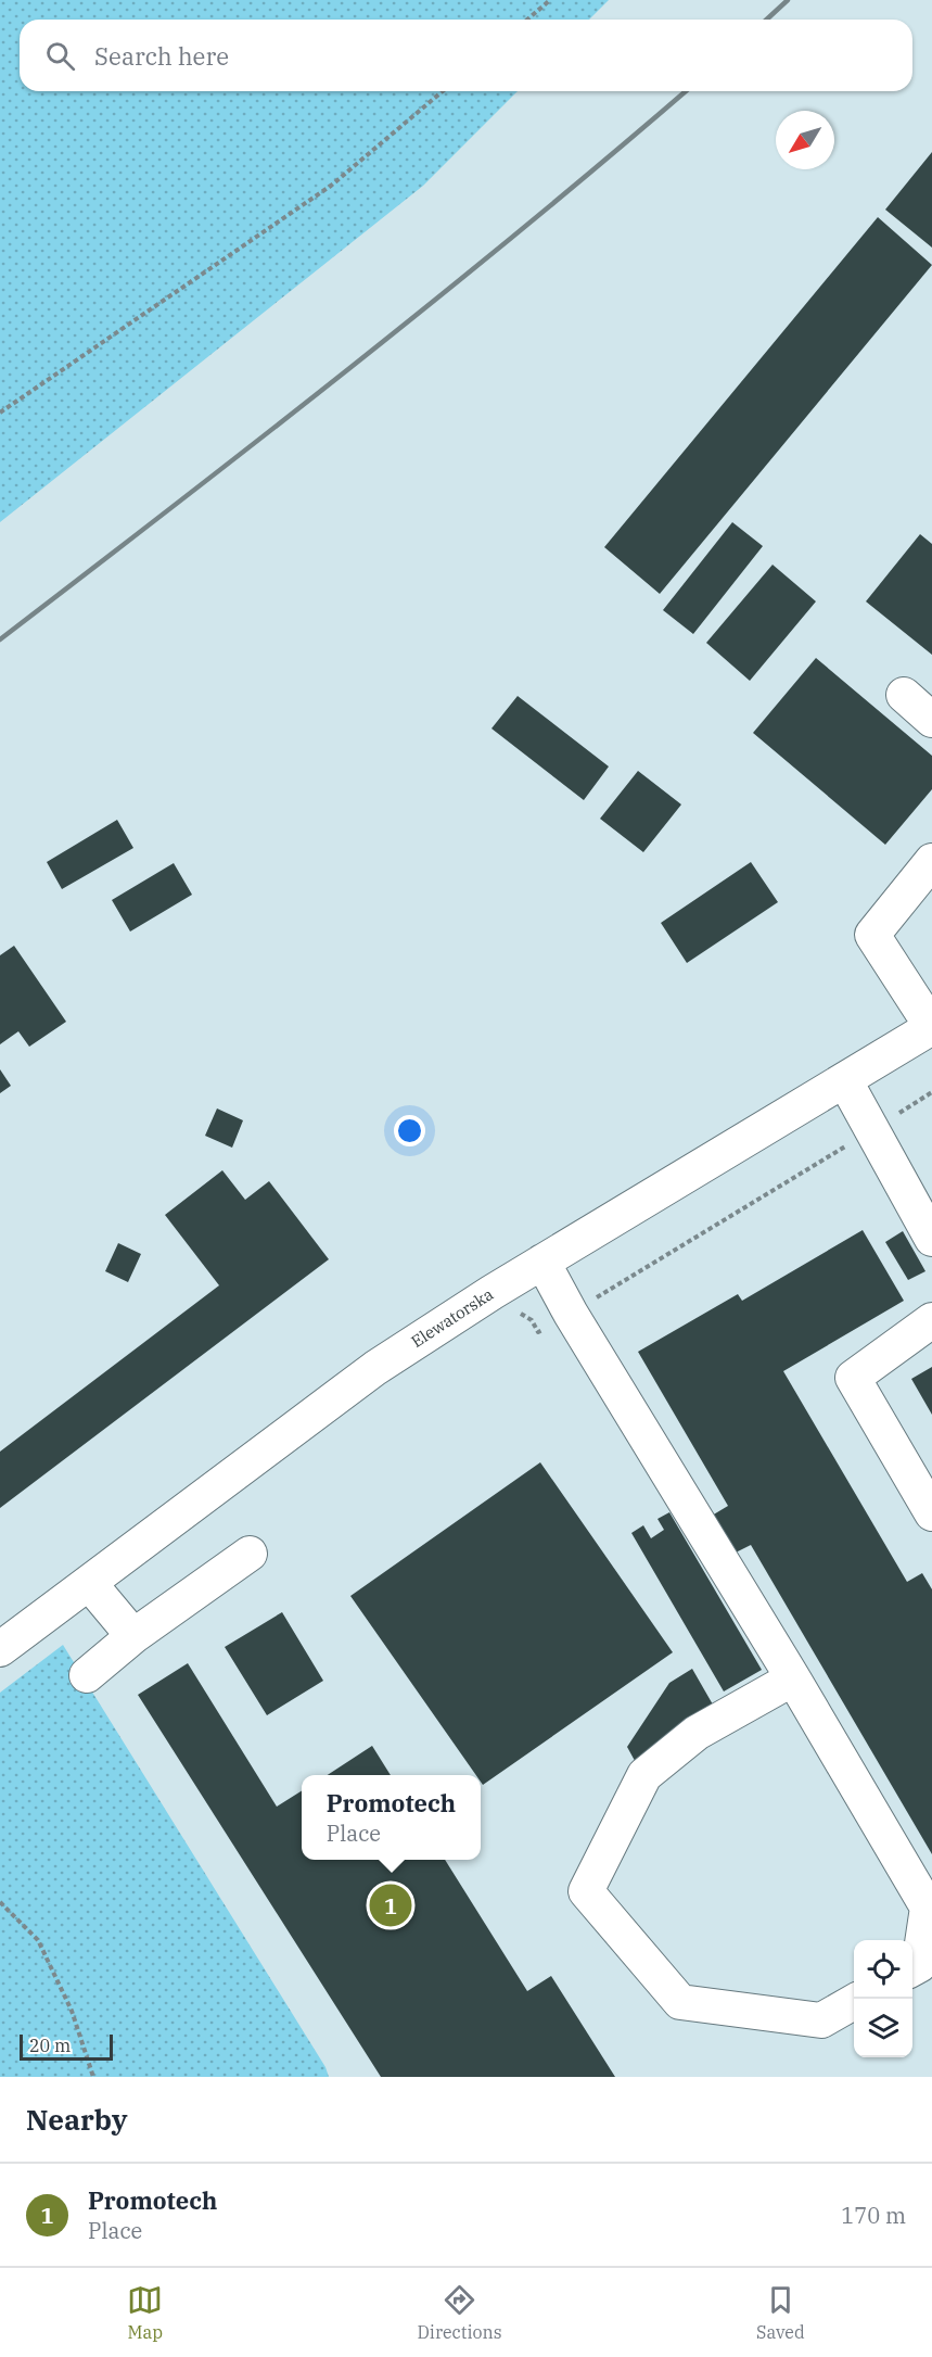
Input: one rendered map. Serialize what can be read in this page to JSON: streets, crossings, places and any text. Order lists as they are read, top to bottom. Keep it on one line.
{"streets":{"street":["Elewatorska"]},"scale_bar":"20 m","north":"bottom left","page":{"search":"Search here","popup":["Promotech","Place"],"pins":"1","scale":"20 m","heading":"Nearby","list":[{"mark":"1","name":"Promotech","note":"Place","value":"170 m"}],"nav":["Map","Directions","Saved"]}}
